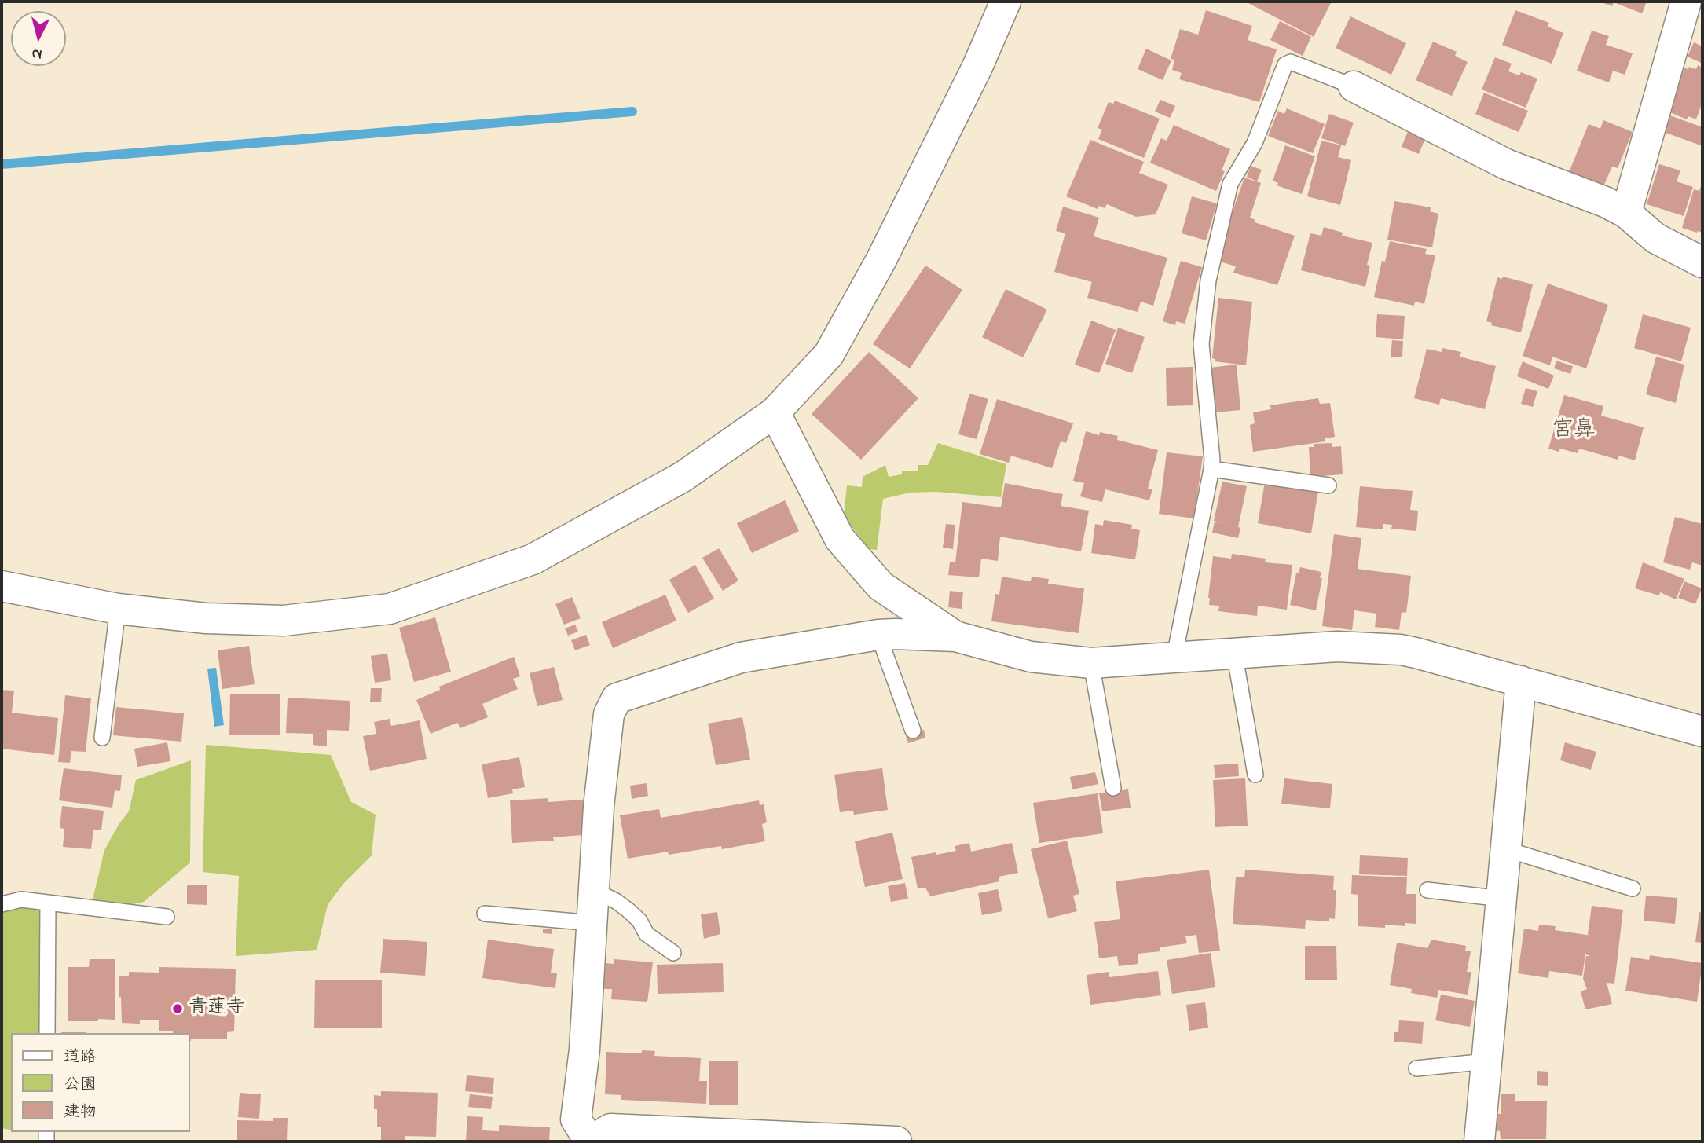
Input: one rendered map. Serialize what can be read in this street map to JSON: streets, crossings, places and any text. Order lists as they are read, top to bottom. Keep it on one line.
{"districts":["宮鼻"],"places":["青蓮寺"],"legend":["道路","公園","建物"],"north":"bottom"}
